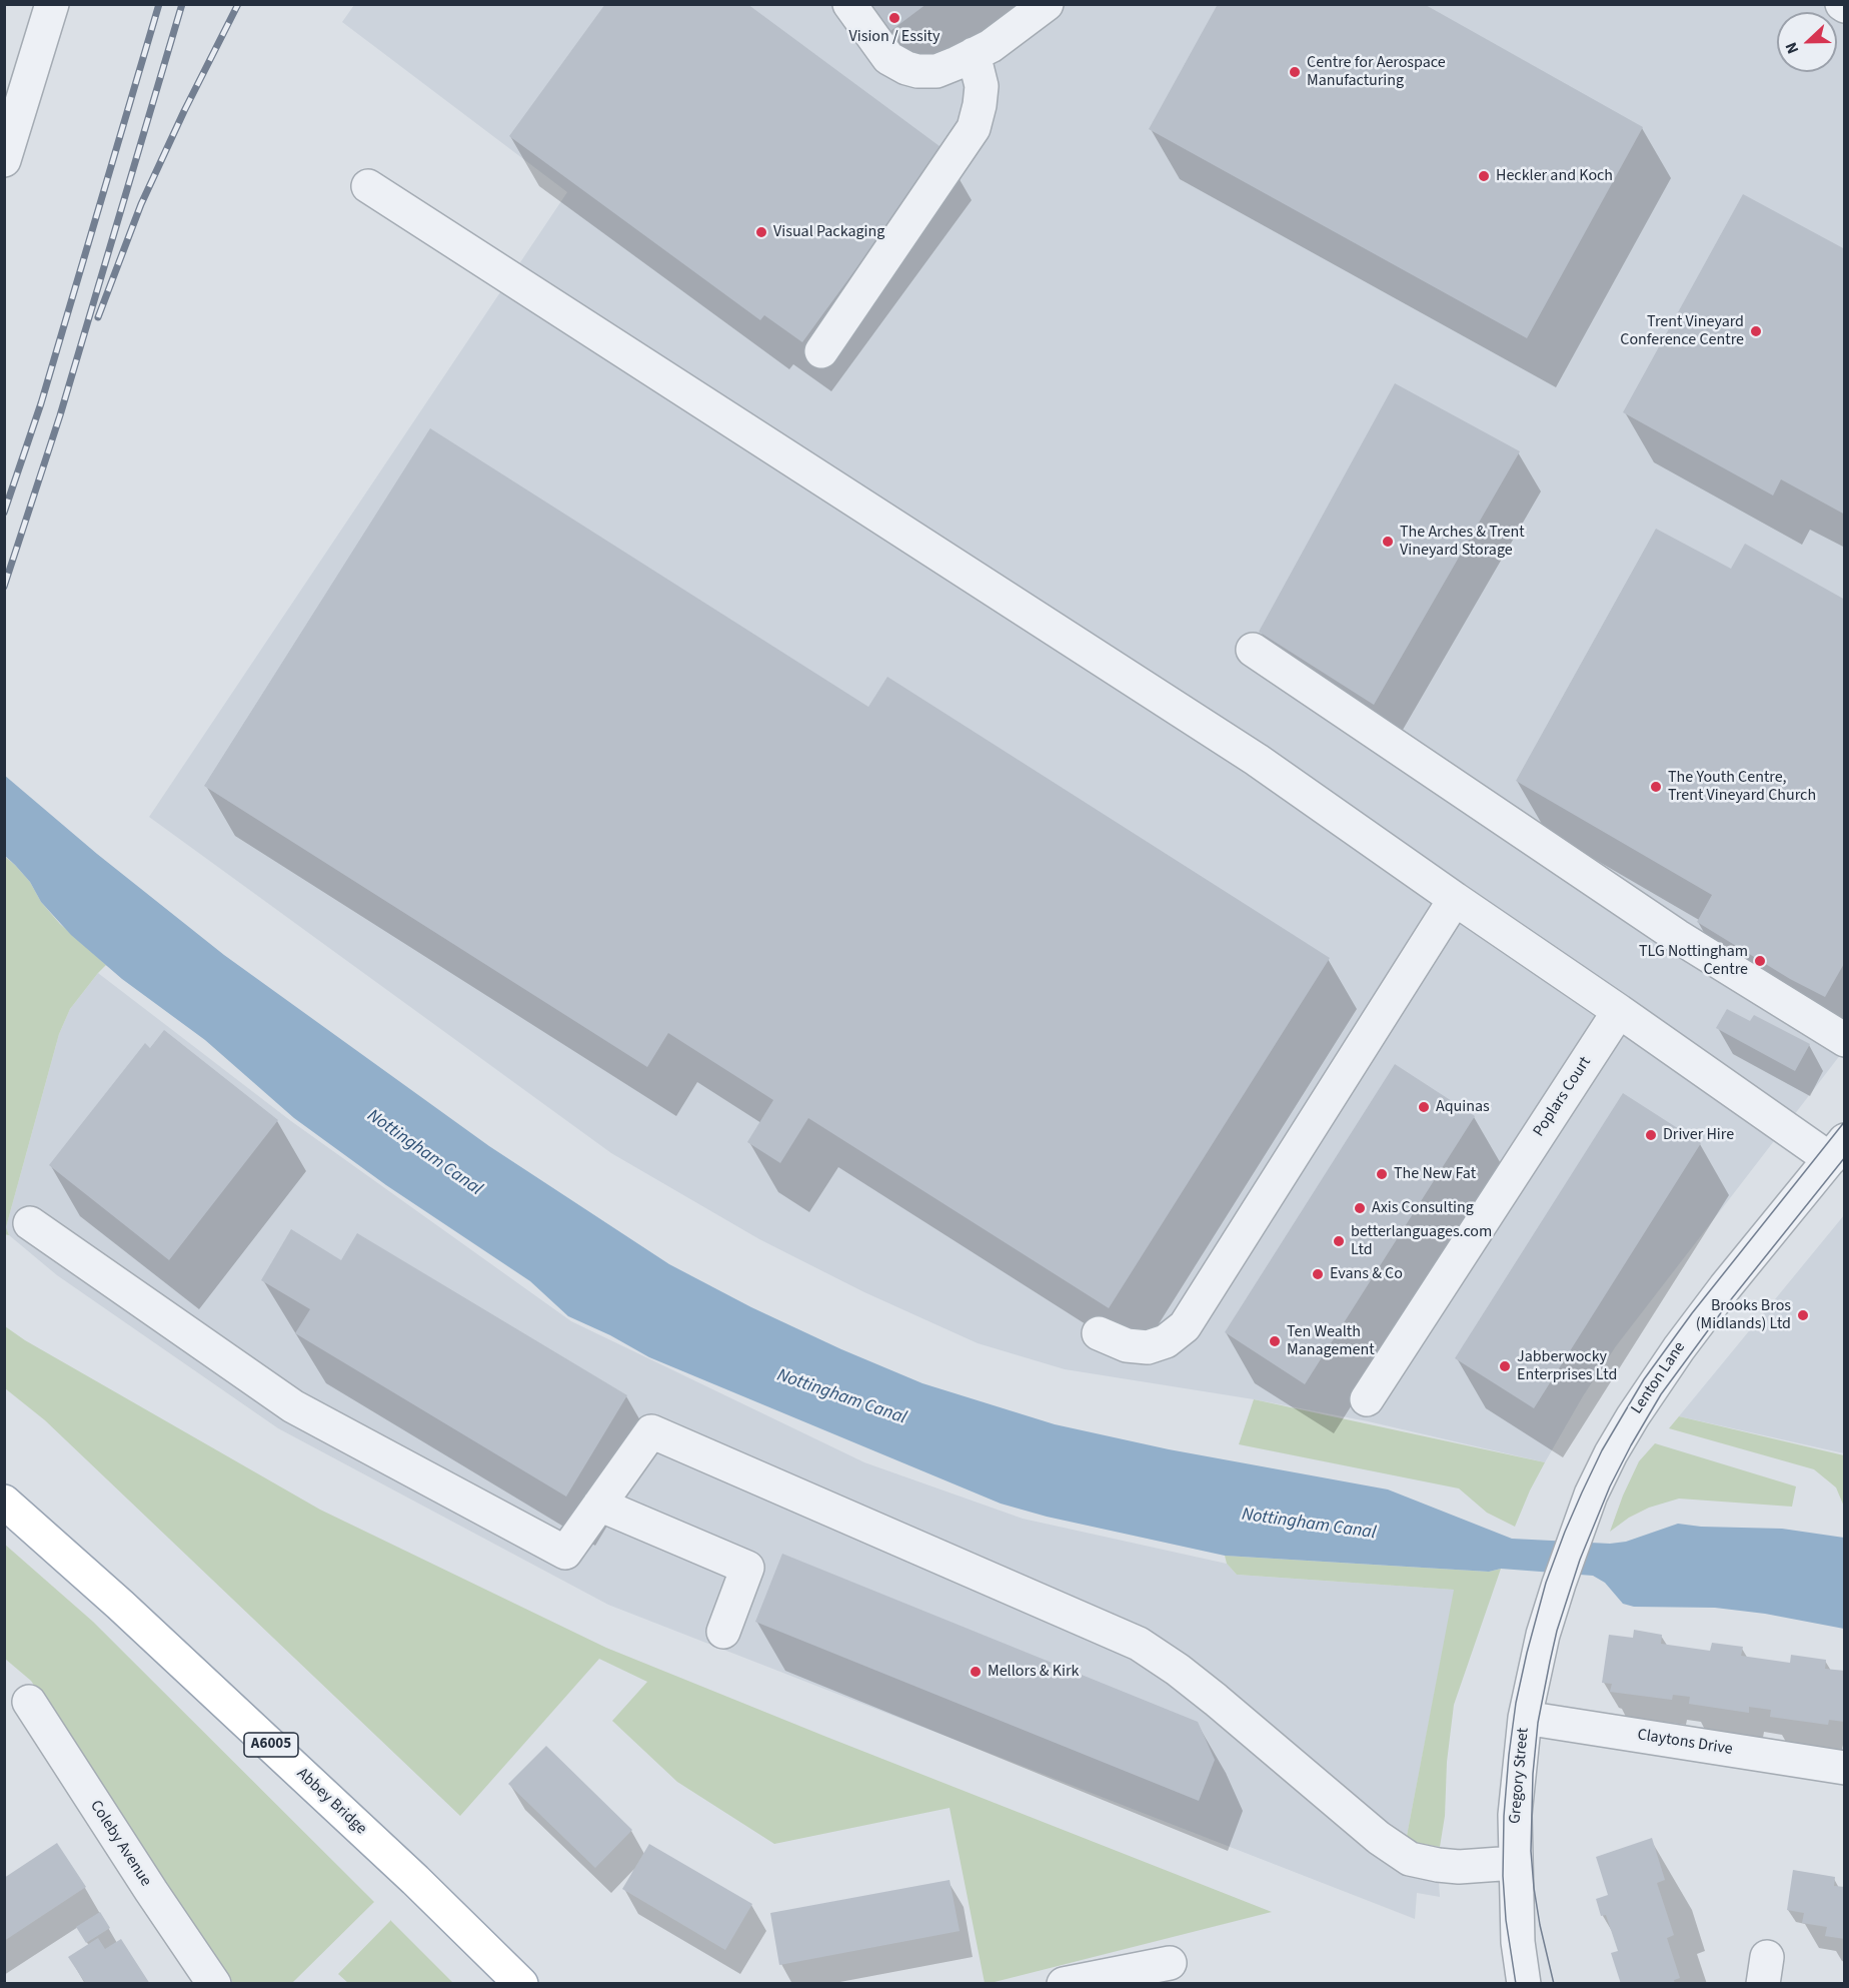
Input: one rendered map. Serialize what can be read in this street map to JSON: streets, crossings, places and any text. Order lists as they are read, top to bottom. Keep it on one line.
{"streets":{"main road":["A6005","Abbey Bridge"],"street":["Poplars Court","Lenton Lane","Claytons Drive","Gregory Street","Coleby Avenue"]},"crossings":[["Lenton Lane","Gregory Street"],["Claytons Drive","Gregory Street"]],"water":["Nottingham Canal"],"places":["Vision / Essity","Centre for Aerospace Manufacturing","Heckler and Koch","Visual Packaging","Trent Vineyard Conference Centre","The Arches & Trent Vineyard Storage","The Youth Centre, Trent Vineyard Church","TLG Nottingham Centre","Aquinas","Driver Hire","The New Fat","Axis Consulting","betterlanguages.com Ltd","Evans & Co","Brooks Bros (Midlands) Ltd","Ten Wealth Management","Jabberwocky Enterprises Ltd","Mellors & Kirk"],"north":"left"}
